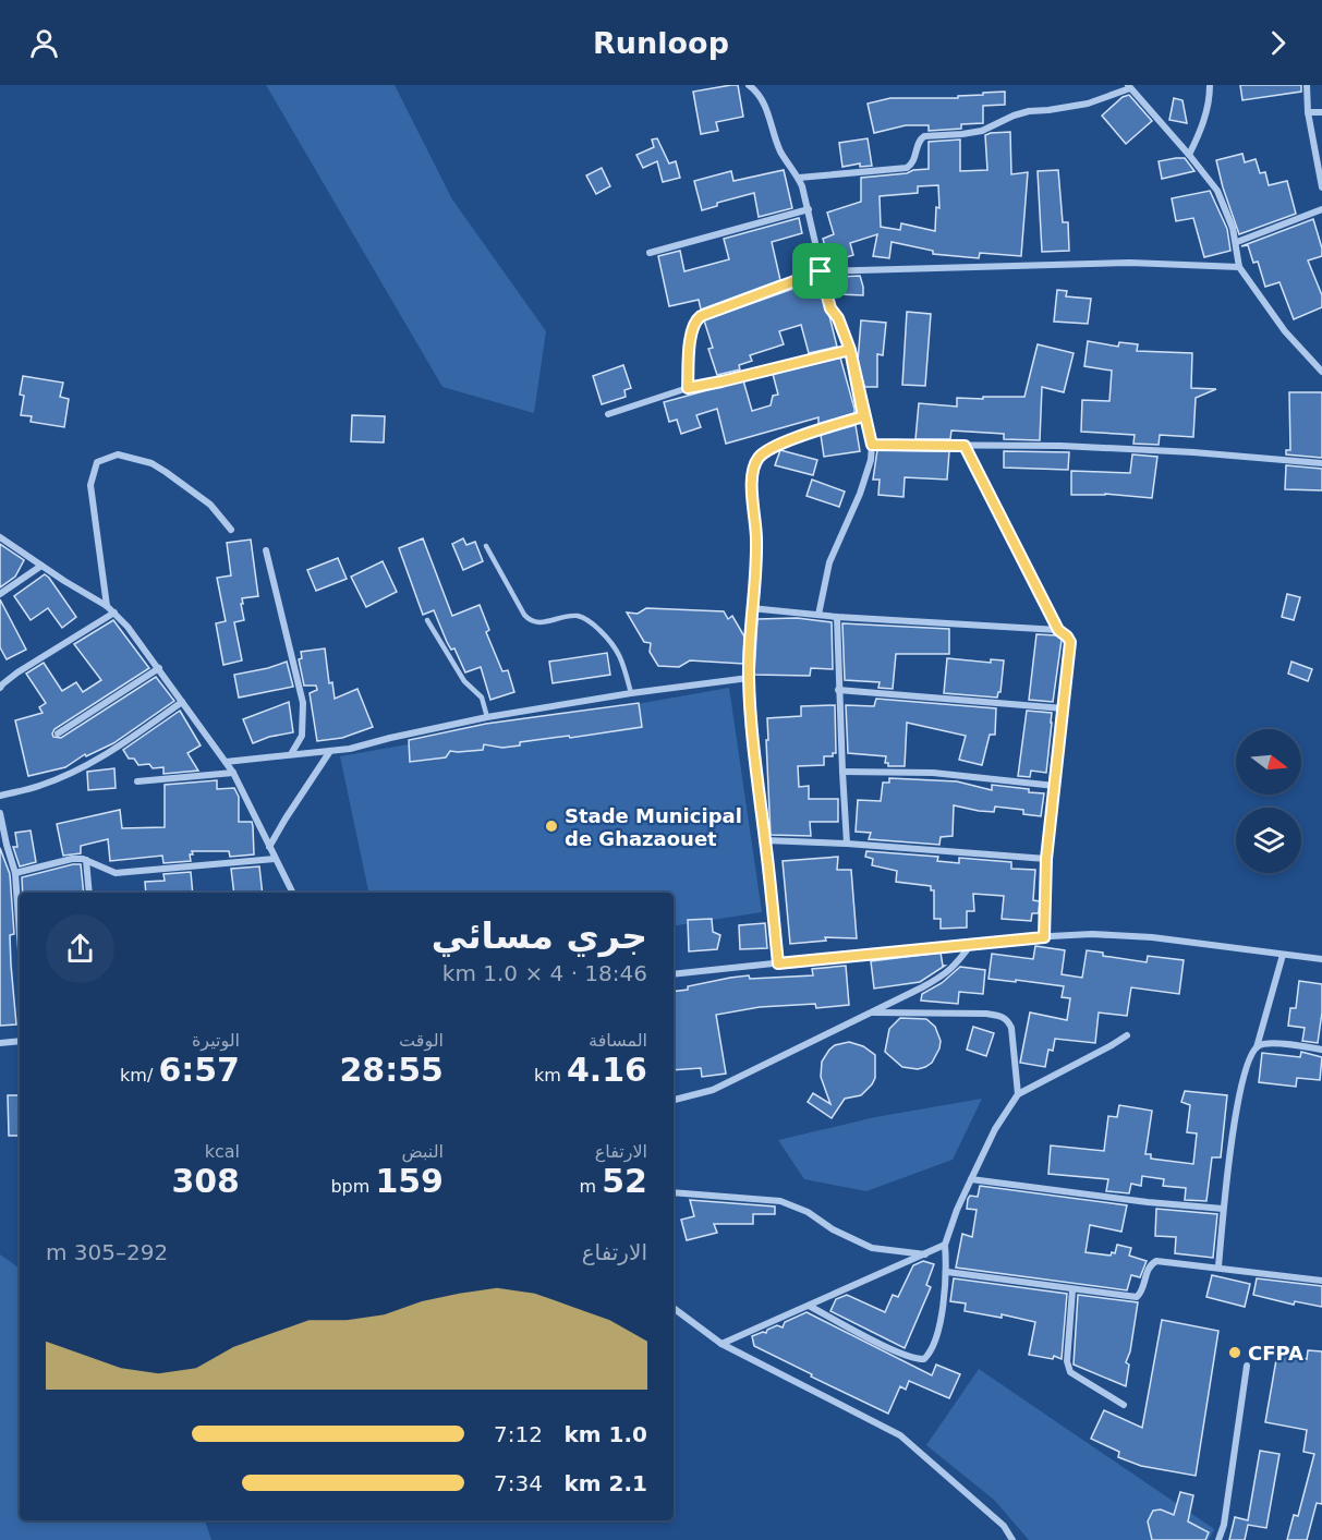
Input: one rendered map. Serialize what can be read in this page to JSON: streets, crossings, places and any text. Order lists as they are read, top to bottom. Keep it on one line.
{"places":["Stade Municipal de Ghazaouet","CFPA"],"north":"right","page":{"header":"Runloop","heading":["جري مسائي","18:46 · 4 × 1.0 km"],"stats":[["المسافة","4.16 km"],["الوقت","28:55"],["الوتيرة","6:57 /km"],["الارتفاع","52 m"],["النبض","159 bpm"],["kcal","308"]],"chart":["الارتفاع","292–305 m"],"list":[{"name":"1.0 km","note":"7:12"},{"name":"2.1 km","note":"7:34"}]}}
